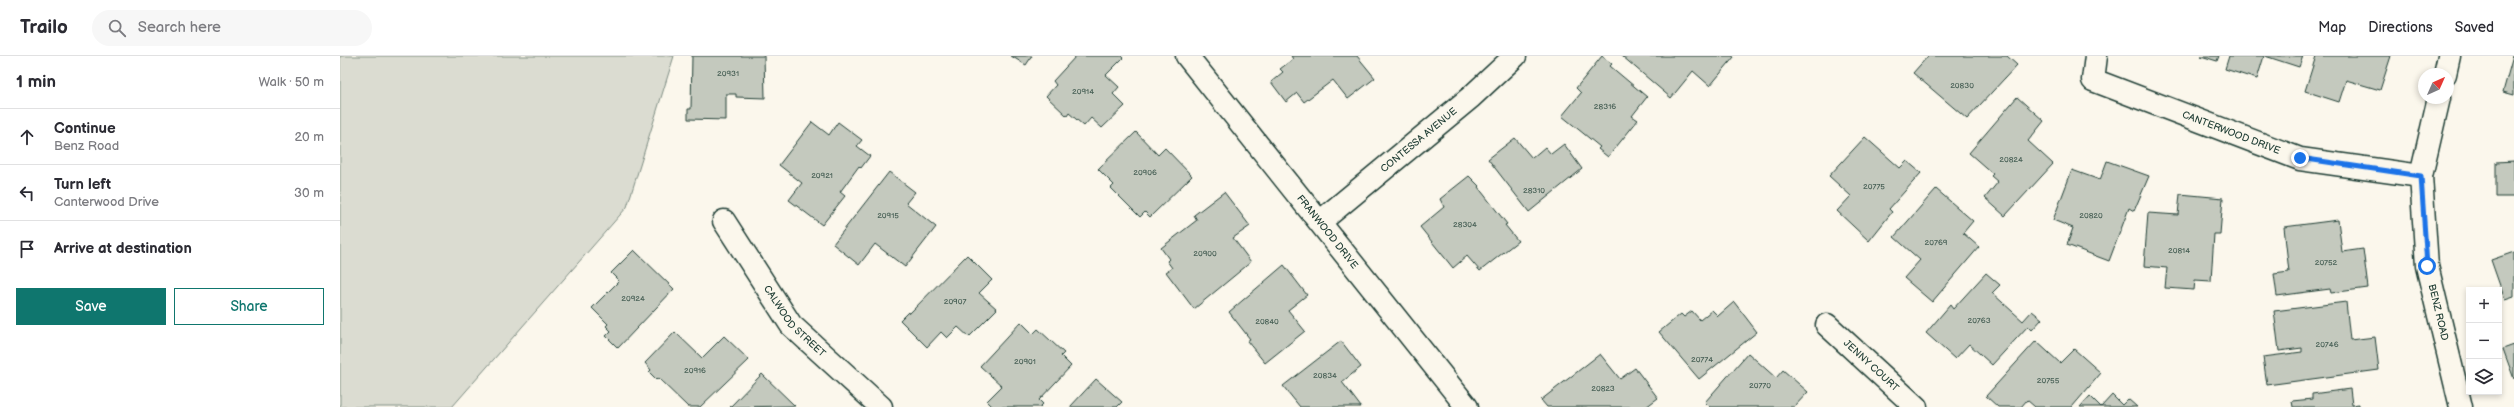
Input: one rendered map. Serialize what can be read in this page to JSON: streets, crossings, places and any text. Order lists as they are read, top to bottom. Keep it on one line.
{"streets":{"street":["CANTERWOOD DRIVE","CONTESSA AVENUE","FRANWOOD DRIVE","BENZ ROAD","CALWOOD STREET","JENNY COURT"]},"crossings":[["CANTERWOOD DRIVE","BENZ ROAD"],["CONTESSA AVENUE","FRANWOOD DRIVE"]],"house_numbers":["20931","20830","20914","28316","20824","20906","20921","20775","28310","20915","20820","28304","20769","20814","20900","20752","20924","20907","20763","20840","20746","20774","20901","20916","20834","20755","20770","20823"],"north":"top right","page":{"header":"Trailo","search":"Search here","nav":["Map","Directions","Saved"],"heading":["1 min","Walk · 50 m"],"list":[["Continue","Benz Road","20 m"],["Turn left","Canterwood Drive","30 m"],"Arrive at destination"],"buttons":["Save","Share"],"map_buttons":["+","−"]}}
